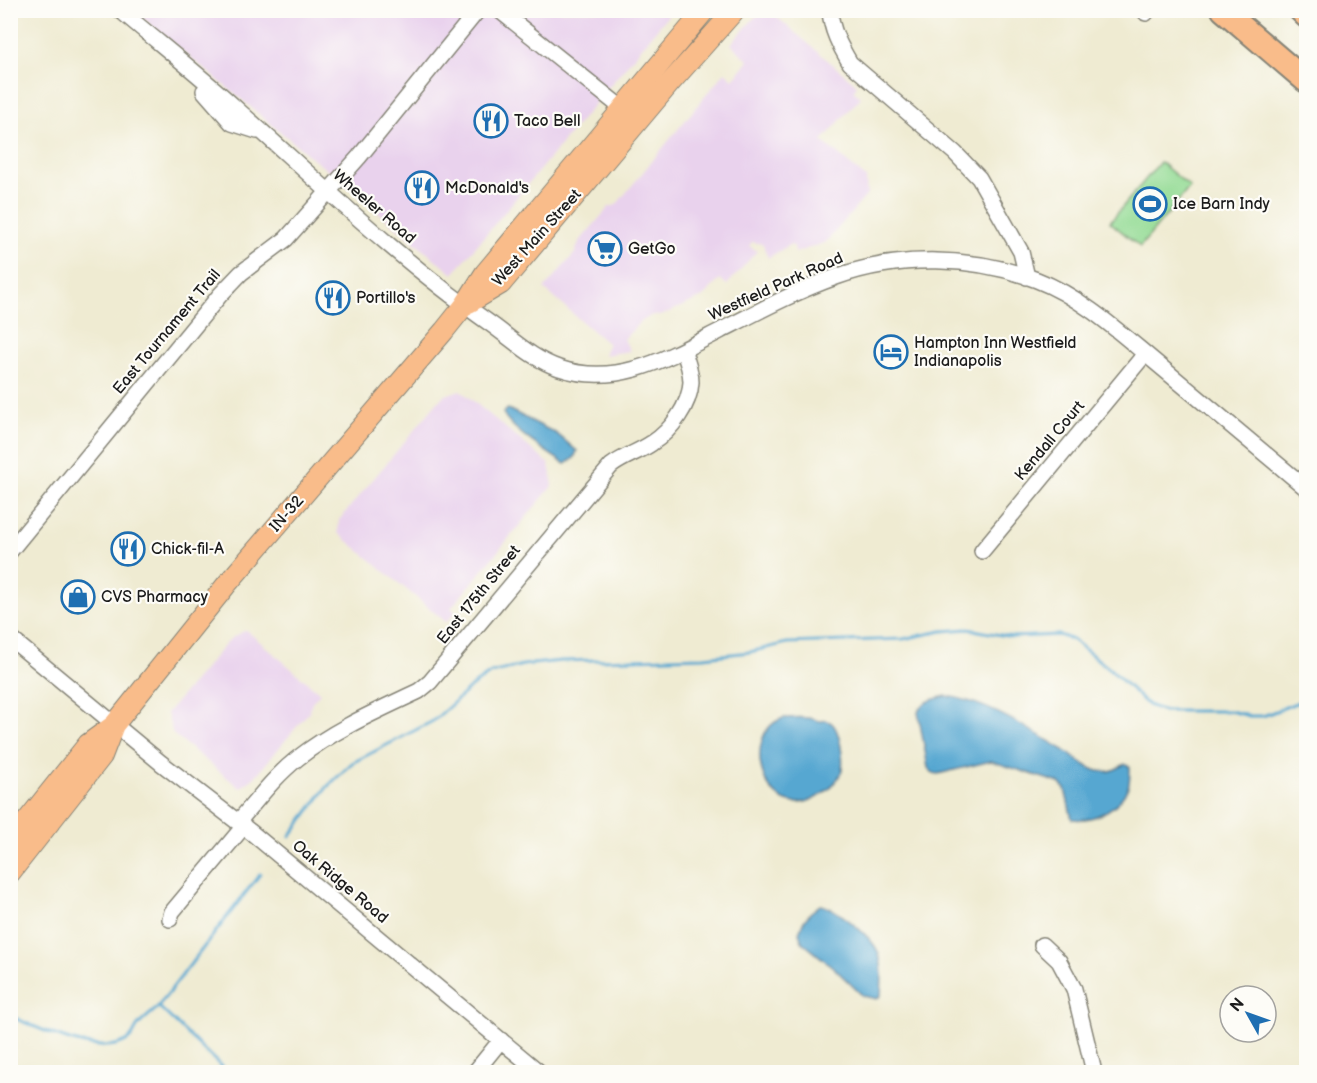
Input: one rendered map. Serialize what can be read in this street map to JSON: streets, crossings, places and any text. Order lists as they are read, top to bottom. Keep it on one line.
{"streets":{"main road":["West Main Street","IN-32"],"street":["Wheeler Road","Westfield Park Road","East Tournament Trail","Kendall Court","East 175th Street","Oak Ridge Road"]},"crossings":[["Wheeler Road","West Main Street"],["Wheeler Road","Westfield Park Road"],["Wheeler Road","East Tournament Trail"],["Wheeler Road","IN-32"],["West Main Street","Westfield Park Road"],["West Main Street","IN-32"],["Westfield Park Road","Kendall Court"],["Westfield Park Road","IN-32"],["Westfield Park Road","East 175th Street"],["IN-32","Oak Ridge Road"],["East 175th Street","Oak Ridge Road"]],"places":{"restaurant":["Taco Bell","McDonald's","Portillo's","Chick-fil-A"],"sports":["Ice Barn Indy"],"supermarket":["GetGo"],"hotel":["Hampton Inn Westfield Indianapolis"],"shop":["CVS Pharmacy"]},"north":"top left"}
